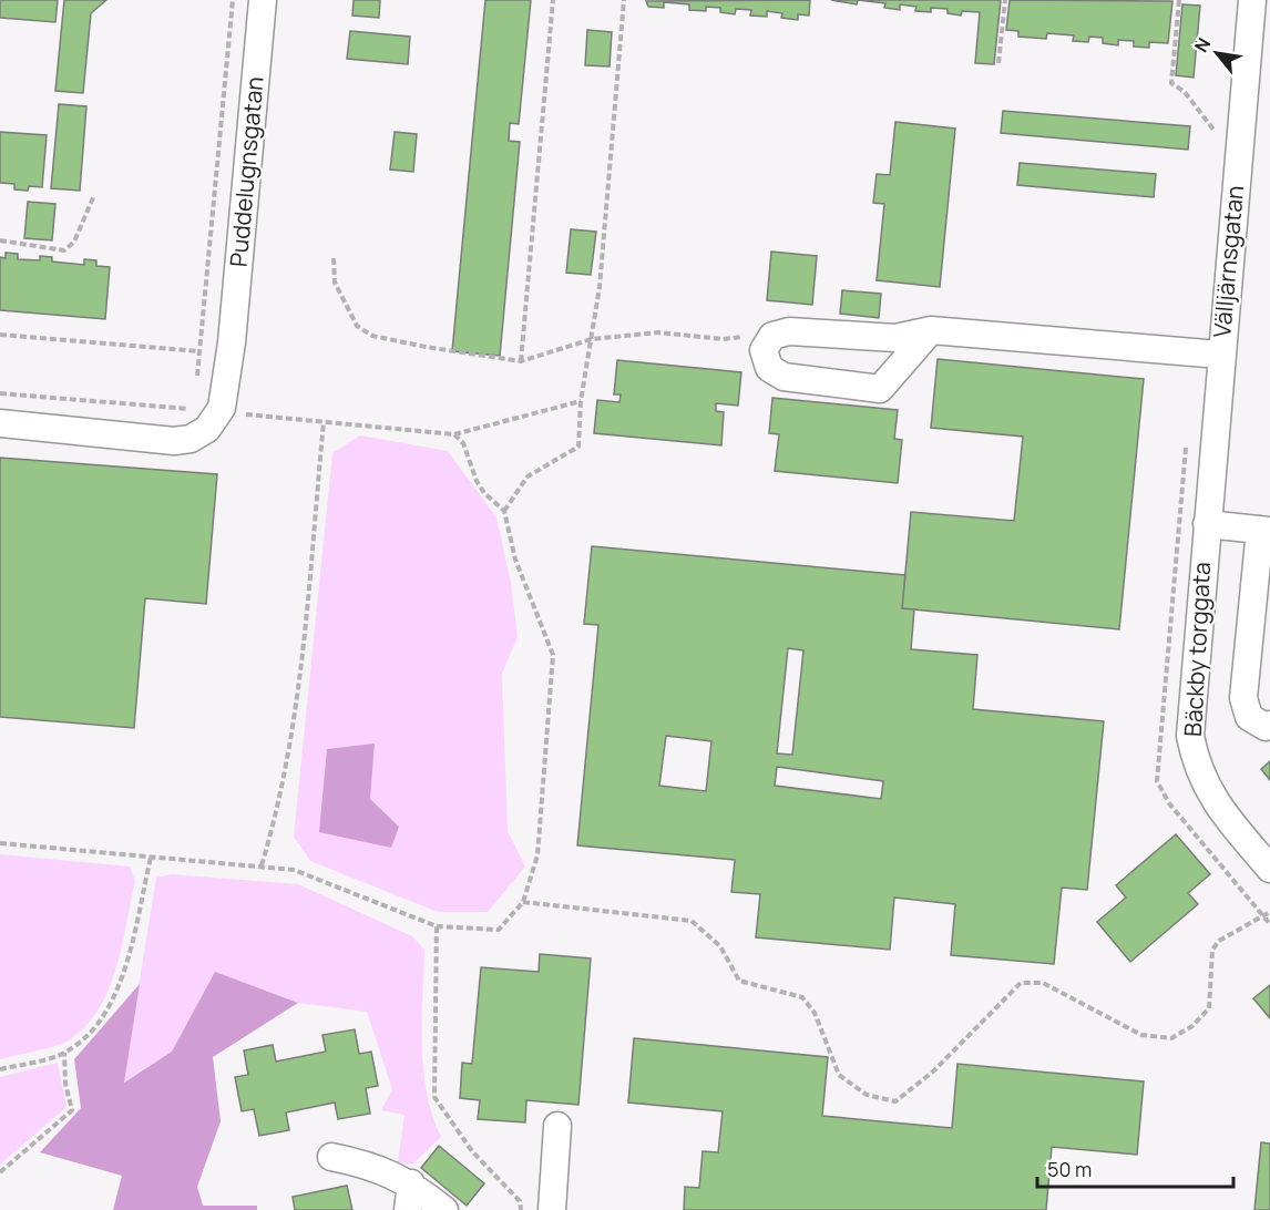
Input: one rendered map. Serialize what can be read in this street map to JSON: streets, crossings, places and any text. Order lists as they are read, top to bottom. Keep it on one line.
{"streets":{"street":["Puddelugnsgatan","Välljärnsgatan","Bäckby torggata"]},"crossings":[["Välljärnsgatan","Bäckby torggata"]],"scale_bar":"50 m","north":"top left"}
